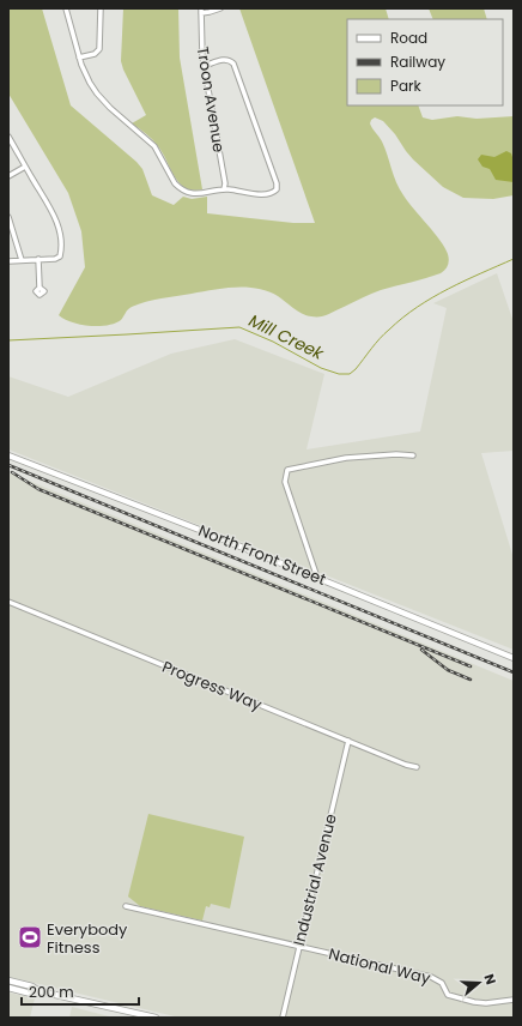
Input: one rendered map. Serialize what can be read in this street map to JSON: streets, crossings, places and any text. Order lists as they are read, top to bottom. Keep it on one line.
{"streets":{"main road":["North Front Street"],"street":["Troon Avenue","Progress Way","Industrial Avenue","National Way"]},"crossings":[["Progress Way","Industrial Avenue"],["Industrial Avenue","National Way"]],"water":["Mill Creek"],"places":{"sports":["Everybody Fitness"]},"legend":["Road","Railway","Park"],"scale_bar":"200 m","north":"right"}
